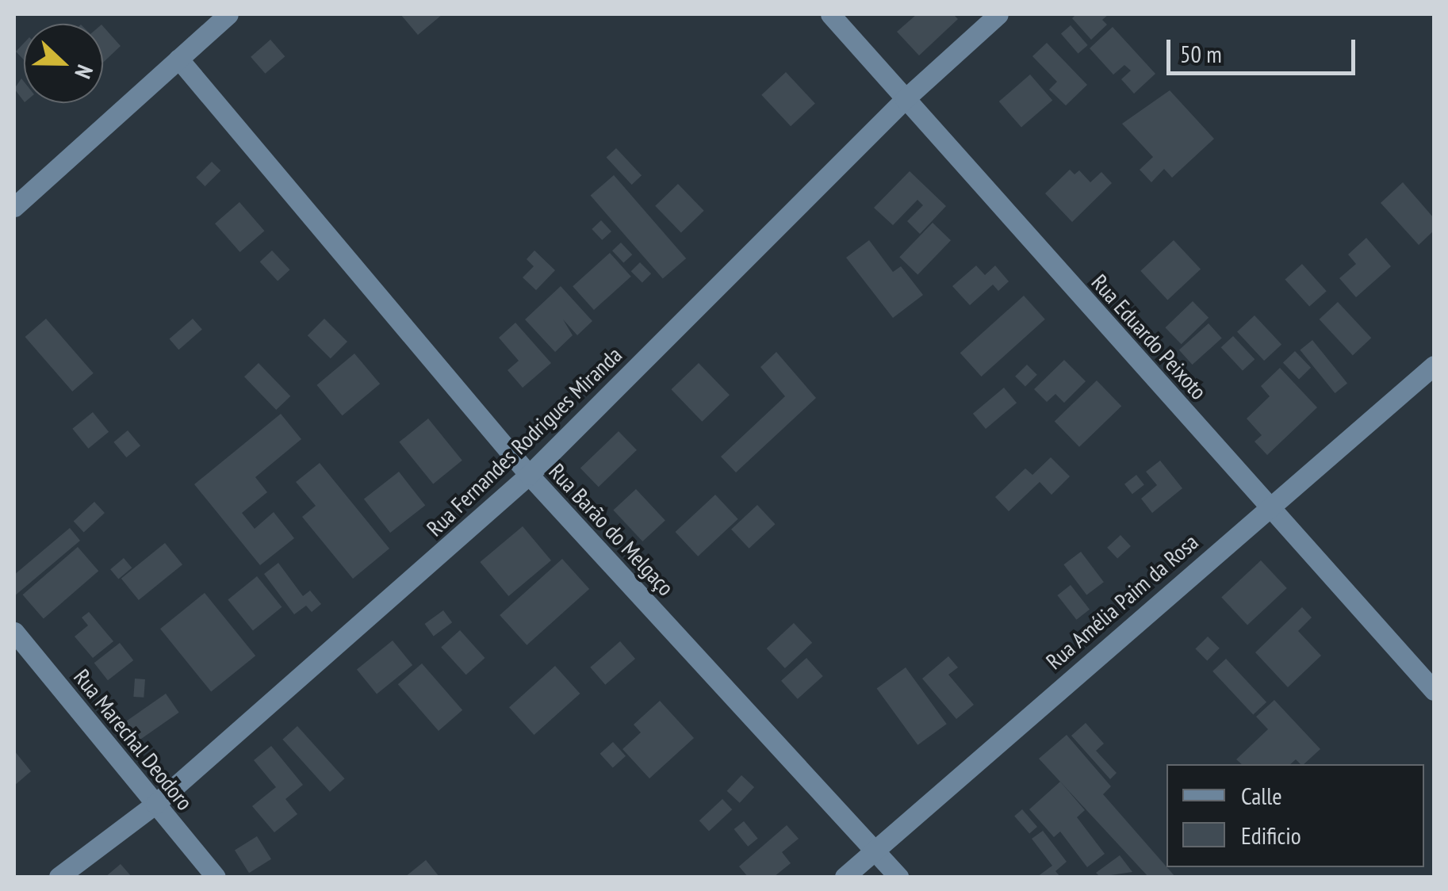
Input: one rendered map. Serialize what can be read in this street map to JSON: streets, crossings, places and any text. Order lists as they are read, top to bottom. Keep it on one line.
{"streets":{"street":["Rua Eduardo Peixoto","Rua Fernandes Rodrigues Miranda","Rua Barão do Melgaço","Rua Amélia Paim da Rosa","Rua Marechal Deodoro"]},"crossings":[["Rua Eduardo Peixoto","Rua Fernandes Rodrigues Miranda"],["Rua Eduardo Peixoto","Rua Amélia Paim da Rosa"],["Rua Fernandes Rodrigues Miranda","Rua Barão do Melgaço"],["Rua Fernandes Rodrigues Miranda","Rua Marechal Deodoro"],["Rua Barão do Melgaço","Rua Amélia Paim da Rosa"]],"legend":["Calle","Edificio"],"scale_bar":"50 m","north":"right"}
